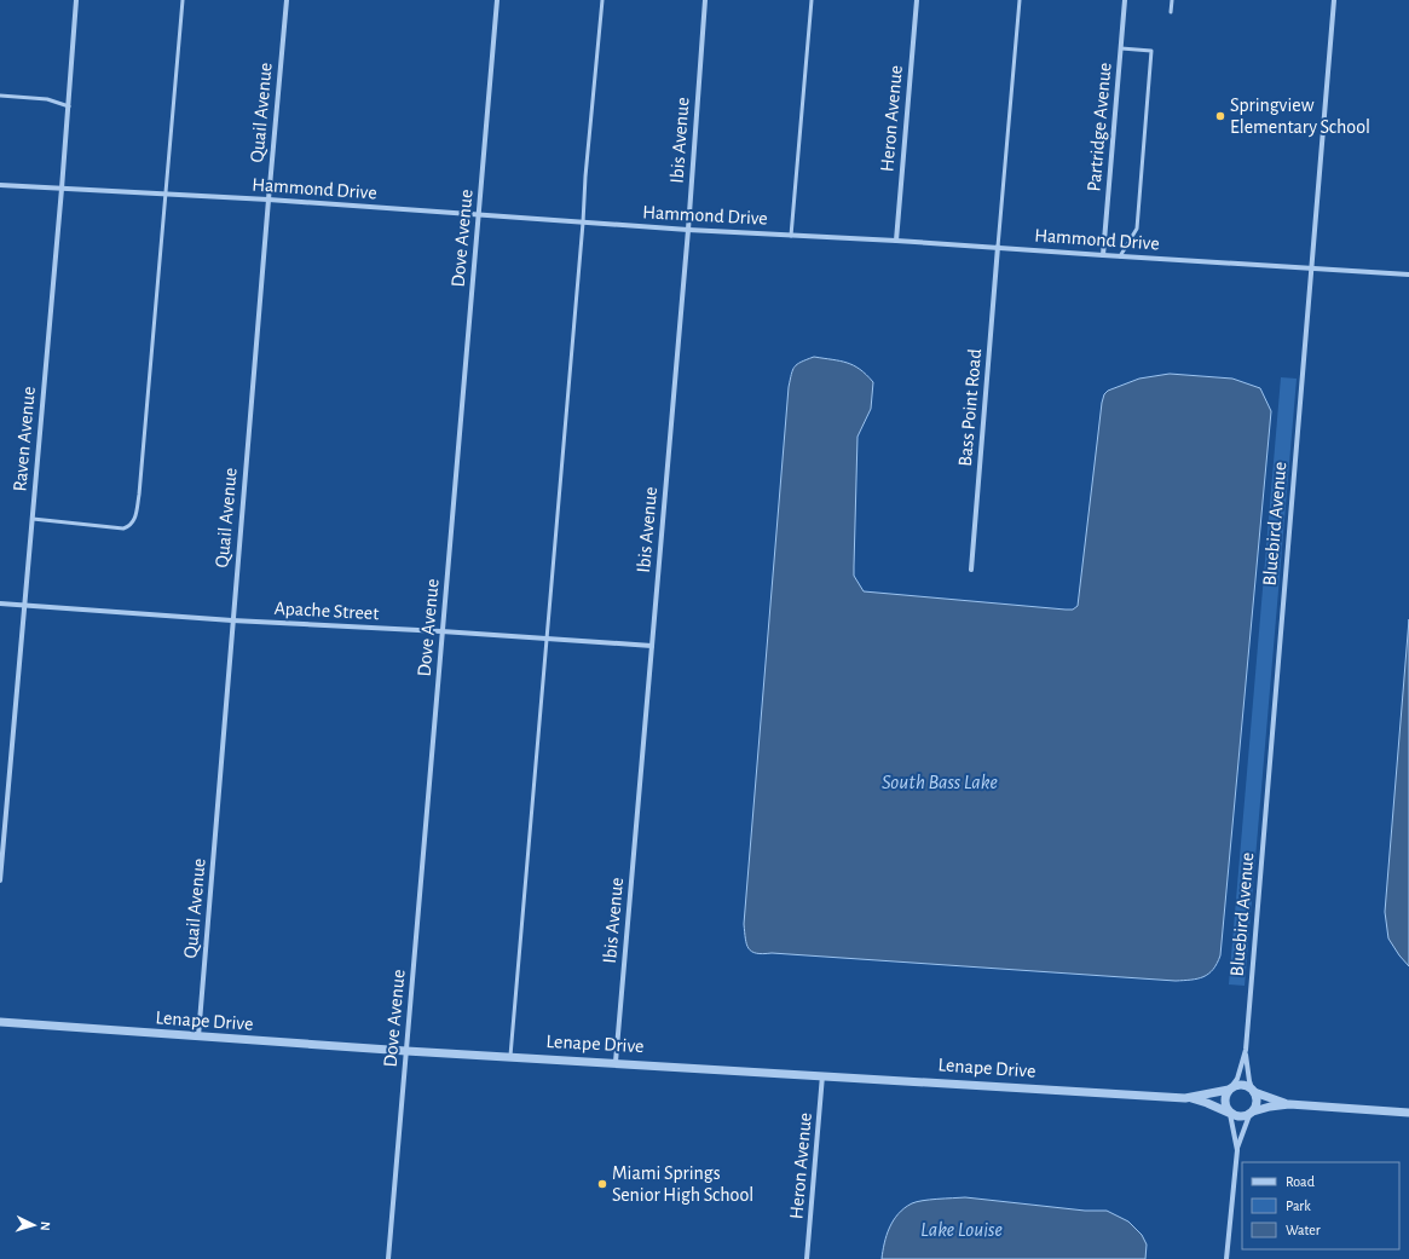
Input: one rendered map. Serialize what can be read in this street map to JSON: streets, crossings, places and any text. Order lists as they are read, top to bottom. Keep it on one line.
{"streets":{"street":["Quail Avenue","Heron Avenue","Partridge Avenue","Ibis Avenue","Hammond Drive","Dove Avenue","Bass Point Road","Raven Avenue","Bluebird Avenue","Apache Street","Lenape Drive"]},"crossings":[["Quail Avenue","Hammond Drive"],["Quail Avenue","Apache Street"],["Quail Avenue","Lenape Drive"],["Heron Avenue","Hammond Drive"],["Heron Avenue","Lenape Drive"],["Partridge Avenue","Hammond Drive"],["Ibis Avenue","Hammond Drive"],["Ibis Avenue","Apache Street"],["Ibis Avenue","Lenape Drive"],["Hammond Drive","Dove Avenue"],["Hammond Drive","Bass Point Road"],["Hammond Drive","Raven Avenue"],["Hammond Drive","Bluebird Avenue"],["Dove Avenue","Apache Street"],["Dove Avenue","Lenape Drive"],["Raven Avenue","Apache Street"],["Bluebird Avenue","Lenape Drive"]],"water":["South Bass Lake","Lake Louise"],"places":["Springview Elementary School","Miami Springs Senior High School"],"legend":["Road","Park","Water"],"north":"right"}
